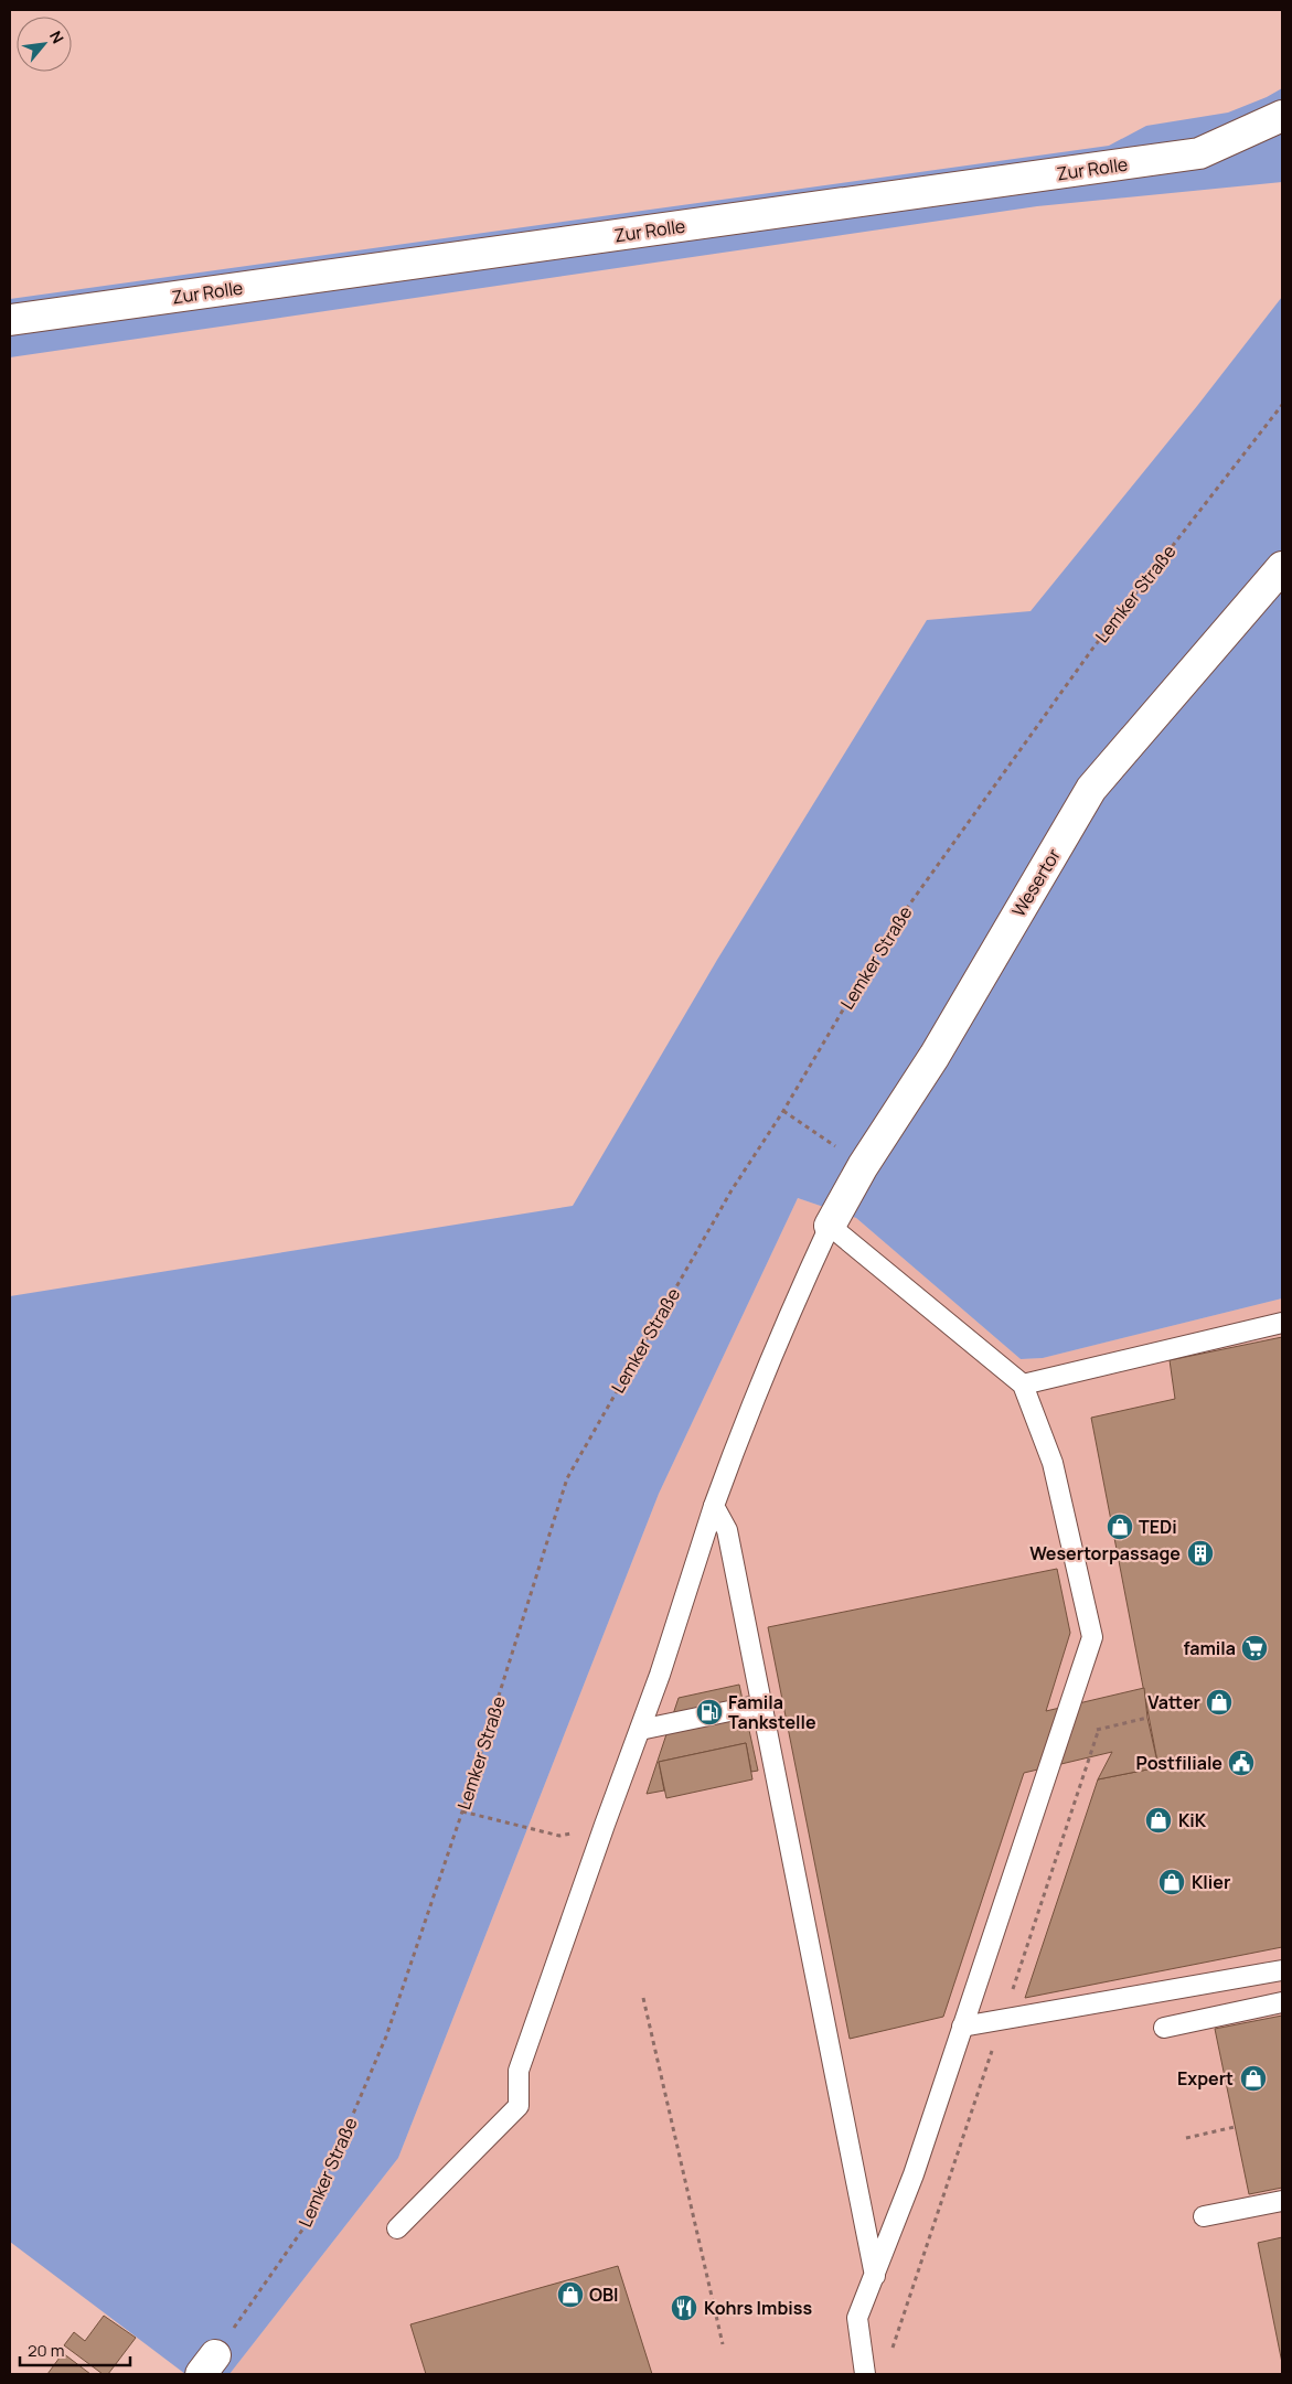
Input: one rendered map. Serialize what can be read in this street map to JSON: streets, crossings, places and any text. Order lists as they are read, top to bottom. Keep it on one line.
{"streets":{"street":["Zur Rolle","Wesertor"],"path":["Lemker Straße"]},"places":{"shop":["TEDi","Vatter","KiK","Klier","Expert","OBI"],"building":["Wesertorpassage"],"supermarket":["famila"],"fuel station":["Famila Tankstelle"],"public building":["Postfiliale"],"restaurant":["Kohrs Imbiss"]},"scale_bar":"20 m","north":"top right"}
